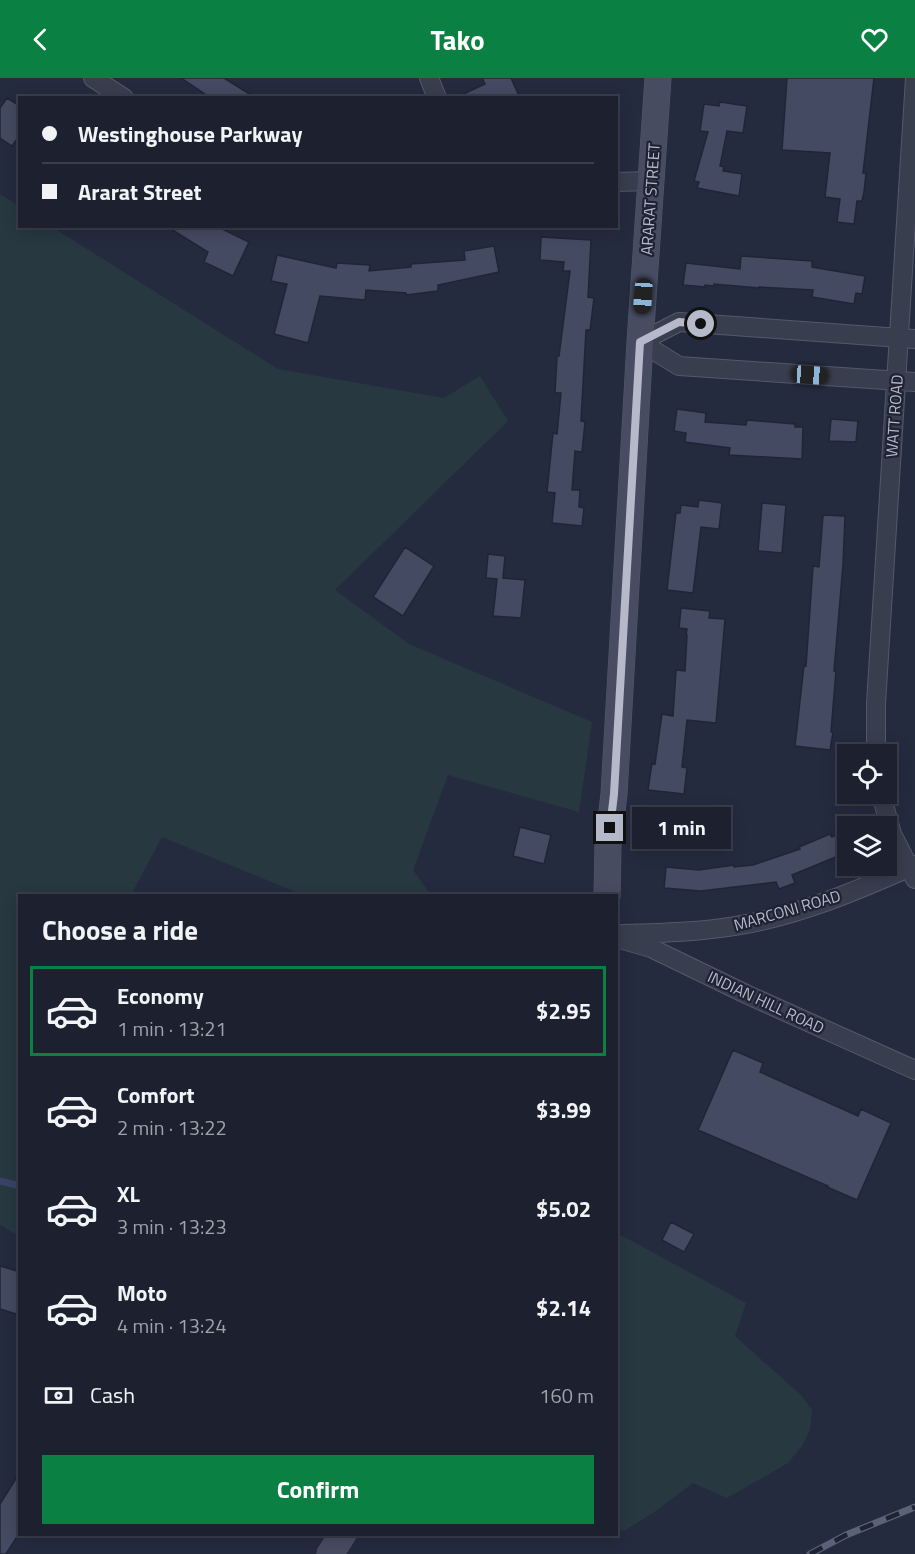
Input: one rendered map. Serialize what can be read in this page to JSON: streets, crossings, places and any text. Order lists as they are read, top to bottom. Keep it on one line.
{"streets":{"main road":["ARARAT STREET"],"street":["WATT ROAD","MARCONI ROAD","INDIAN HILL ROAD"]},"page":{"header":"Tako","banner":["Westinghouse Parkway","Ararat Street"],"bubble":"1 min","heading":"Choose a ride","list":[{"name":"Economy","note":"1 min · 13:21","value":"$2.95"},{"name":"Comfort","note":"2 min · 13:22","value":"$3.99"},{"name":"XL","note":"3 min · 13:23","value":"$5.02"},{"name":"Moto","note":"4 min · 13:24","value":"$2.14"}],"pay":["Cash","160 m"],"buttons":"Confirm"}}
